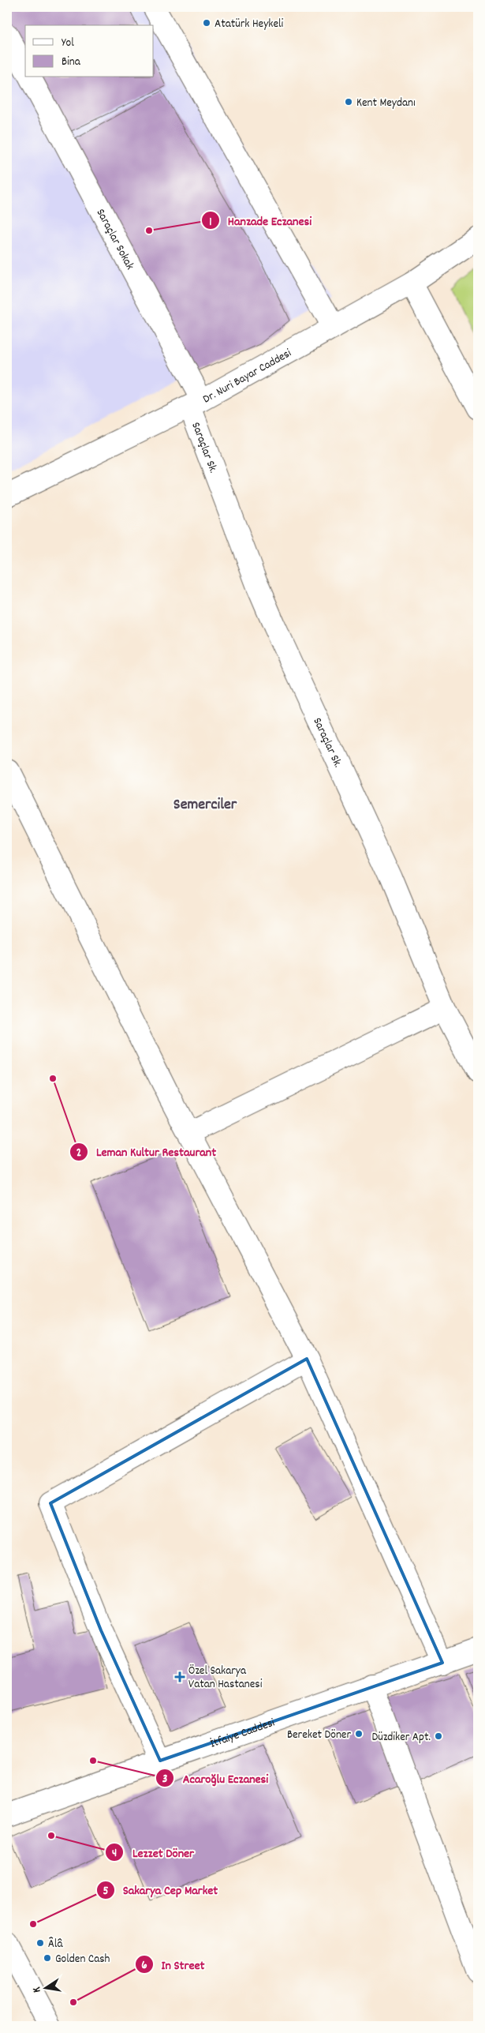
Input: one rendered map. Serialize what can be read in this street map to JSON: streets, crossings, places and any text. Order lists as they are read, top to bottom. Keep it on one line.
{"streets":{"street":["Saraçlar Sokak","Dr. Nuri Bayar Caddesi","Saraçlar Sk.","İtfaiye Caddesi"]},"crossings":[["Saraçlar Sokak","Dr. Nuri Bayar Caddesi"],["Saraçlar Sokak","Saraçlar Sk."],["Dr. Nuri Bayar Caddesi","Saraçlar Sk."]],"districts":["Semerciler"],"places":{"other":["Atatürk Heykeli","Kent Meydanı","Hanzade Eczanesi","Leman Kultur Restaurant","Bereket Döner","Düzdiker Apt.","Acaroğlu Eczanesi","Lezzet Döner","Sakarya Cep Market","Âlâ","Golden Cash","In Street"],"health":["Özel Sakarya Vatan Hastanesi"]},"legend":["Yol","Bina"],"north":"left"}
